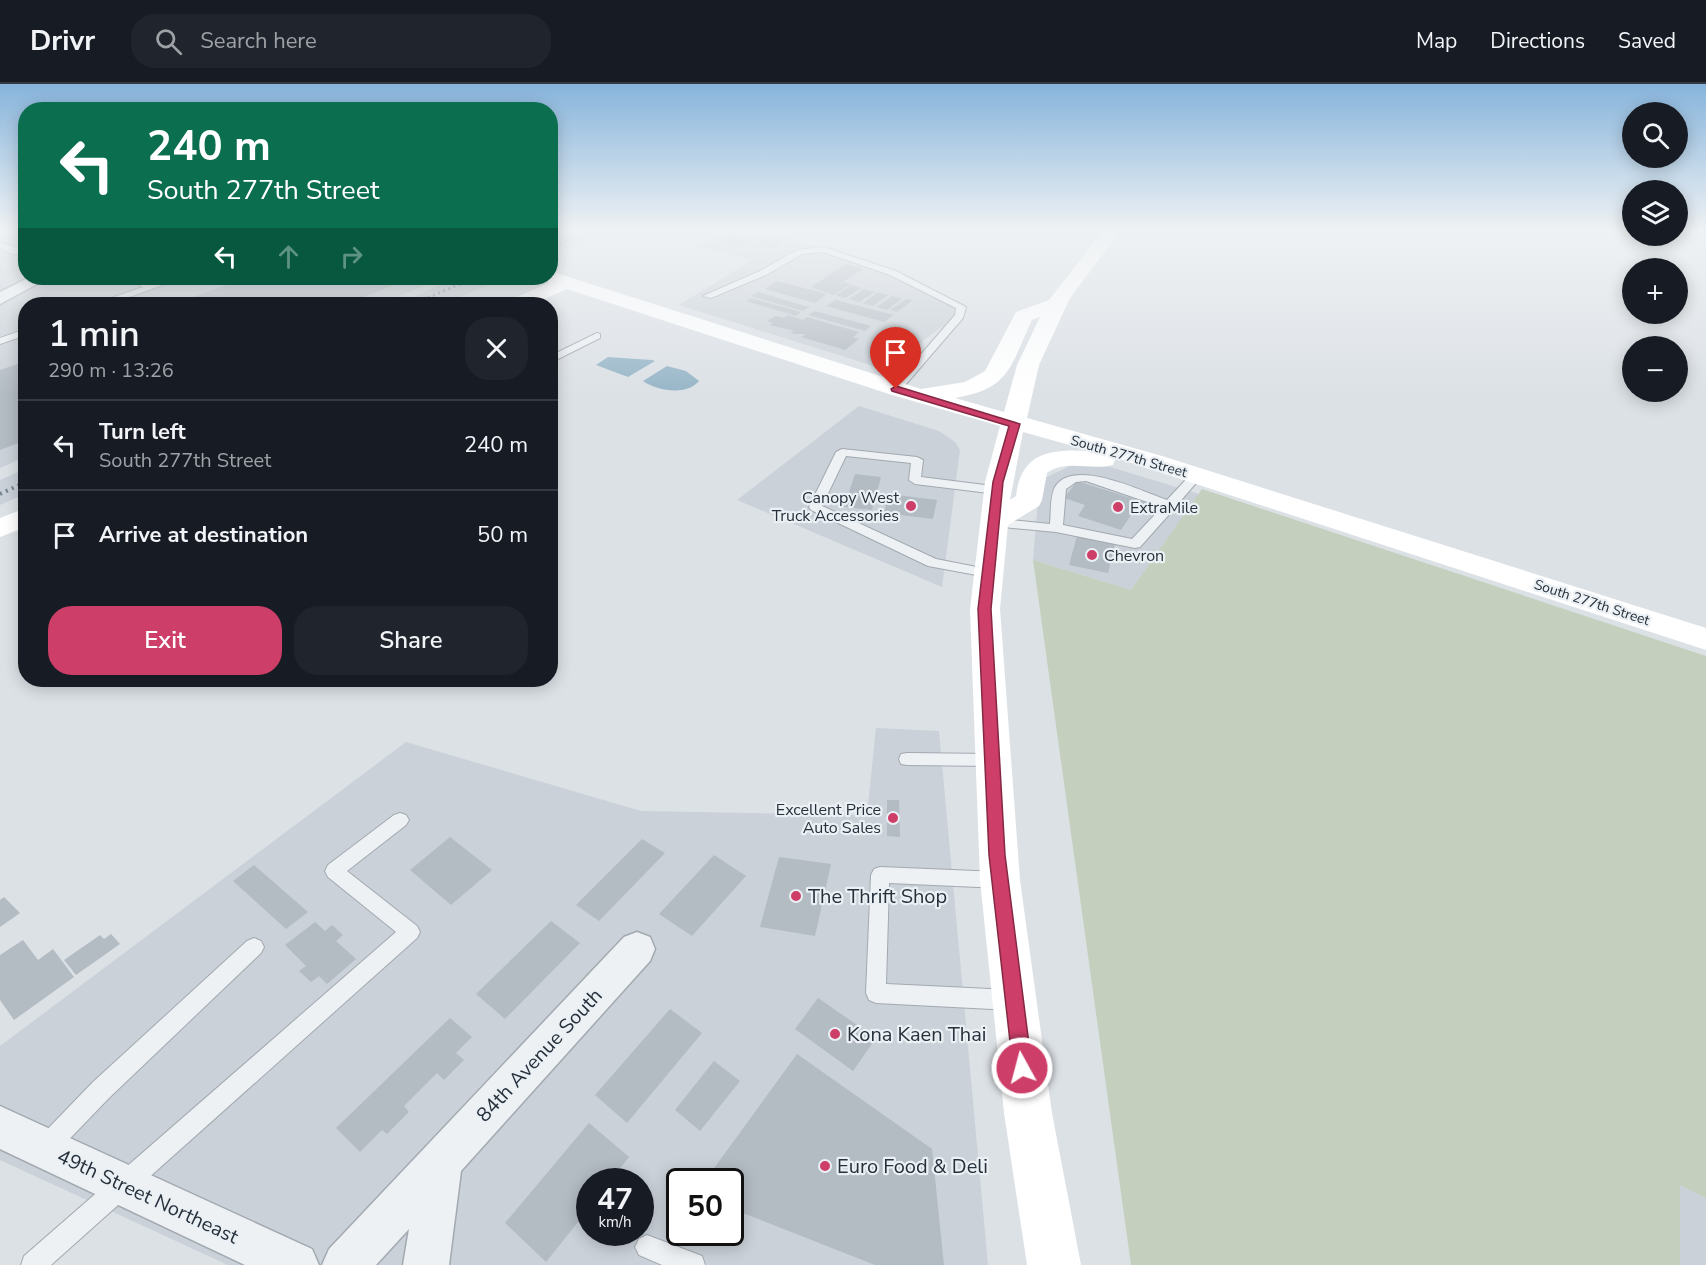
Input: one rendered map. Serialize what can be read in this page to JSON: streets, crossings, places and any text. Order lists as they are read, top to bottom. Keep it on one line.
{"streets":{"main road":["South 277th Street"],"street":["84th Avenue South","49th Street Northeast"]},"places":["Canopy West Truck Accessories","ExtraMile","Chevron","Excellent Price Auto Sales","The Thrift Shop","Kona Kaen Thai","Euro Food & Deli"],"page":{"header":"Drivr","search":"Search here","nav":["Map","Directions","Saved"],"map_buttons":["+","−"],"turn":["240 m","South 277th Street"],"heading":["1 min","290 m · 13:26"],"list":[{"name":"Turn left","note":"South 277th Street","value":"240 m"},{"name":"Arrive at destination","value":"50 m"}],"buttons":["Exit","Share"],"speed":"47 km/h","limit":"50"}}
